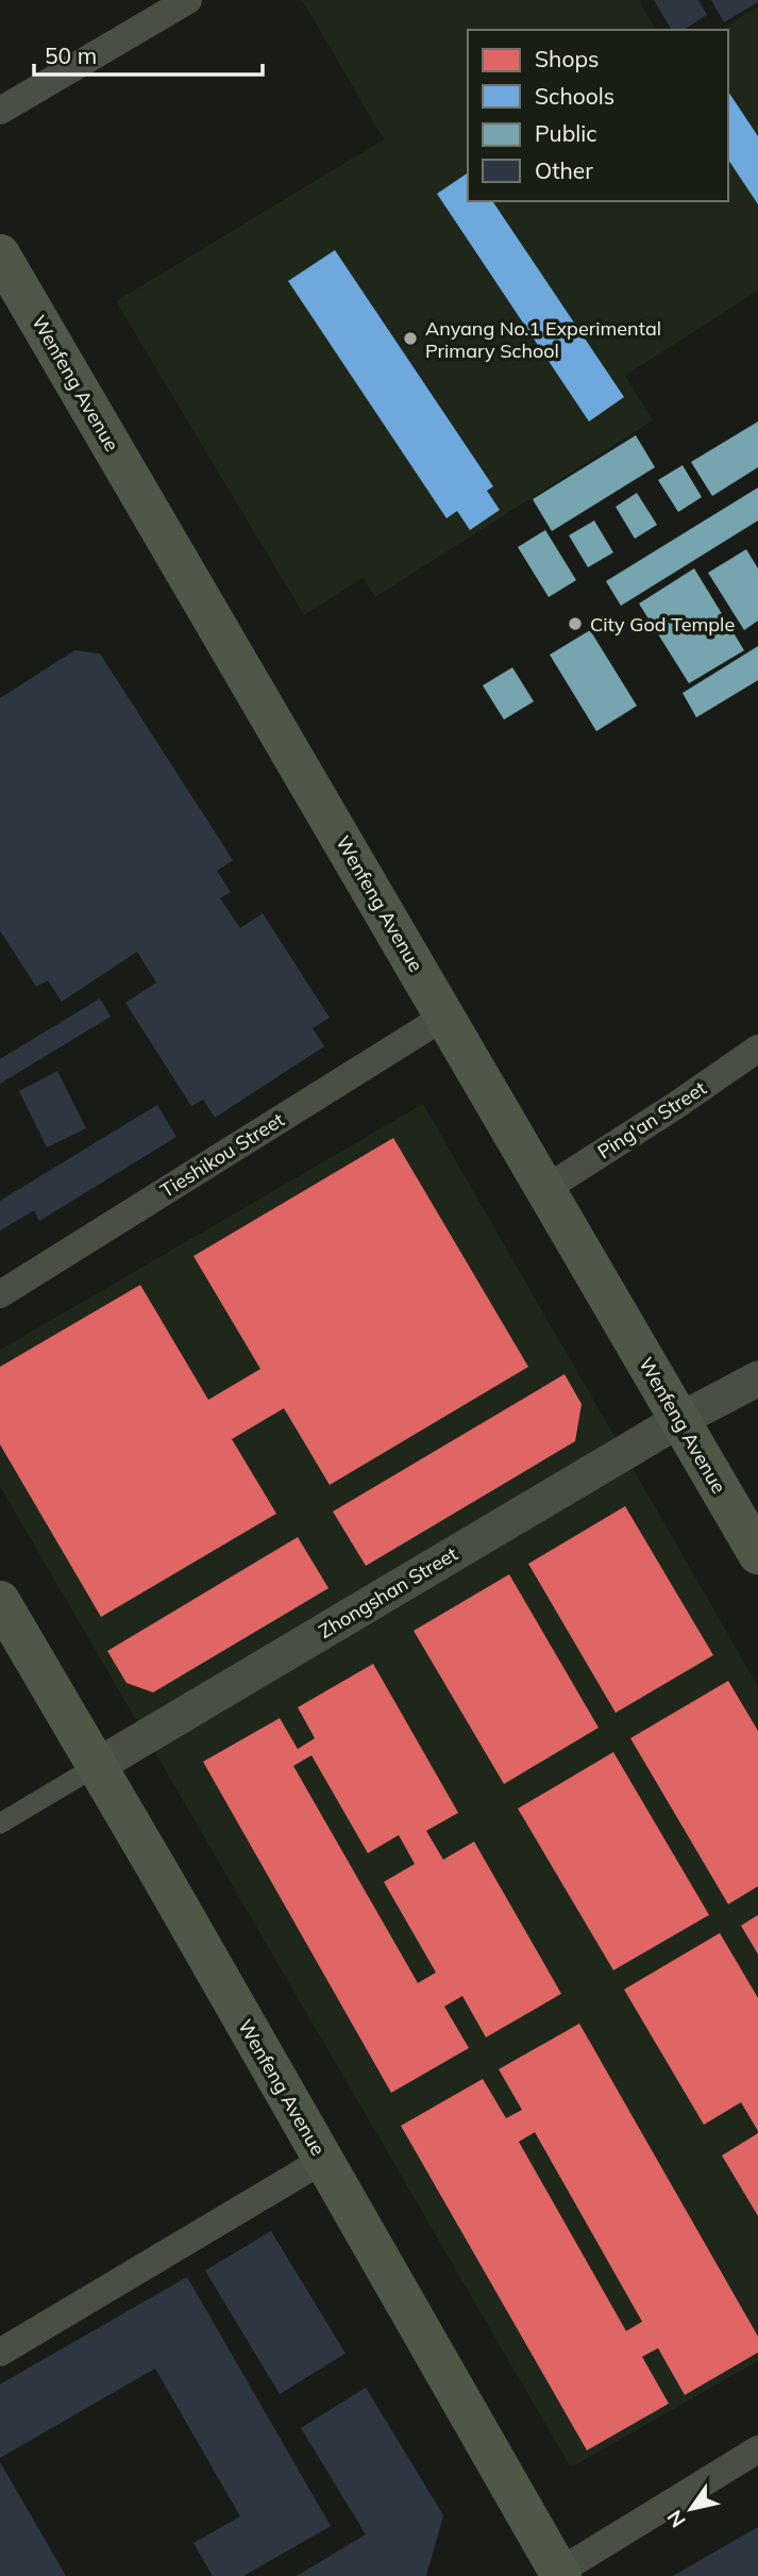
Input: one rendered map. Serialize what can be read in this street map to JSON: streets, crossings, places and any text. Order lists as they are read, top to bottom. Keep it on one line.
{"streets":{"main road":["Wenfeng Avenue"],"street":["Ping'an Street","Tieshikou Street","Zhongshan Street"]},"crossings":[["Wenfeng Avenue","Ping'an Street"],["Wenfeng Avenue","Tieshikou Street"],["Wenfeng Avenue","Zhongshan Street"]],"places":["Anyang No.1 Experimental Primary School","City God Temple"],"legend":["Shops","Schools","Public","Other"],"scale_bar":"50 m","north":"bottom left"}
